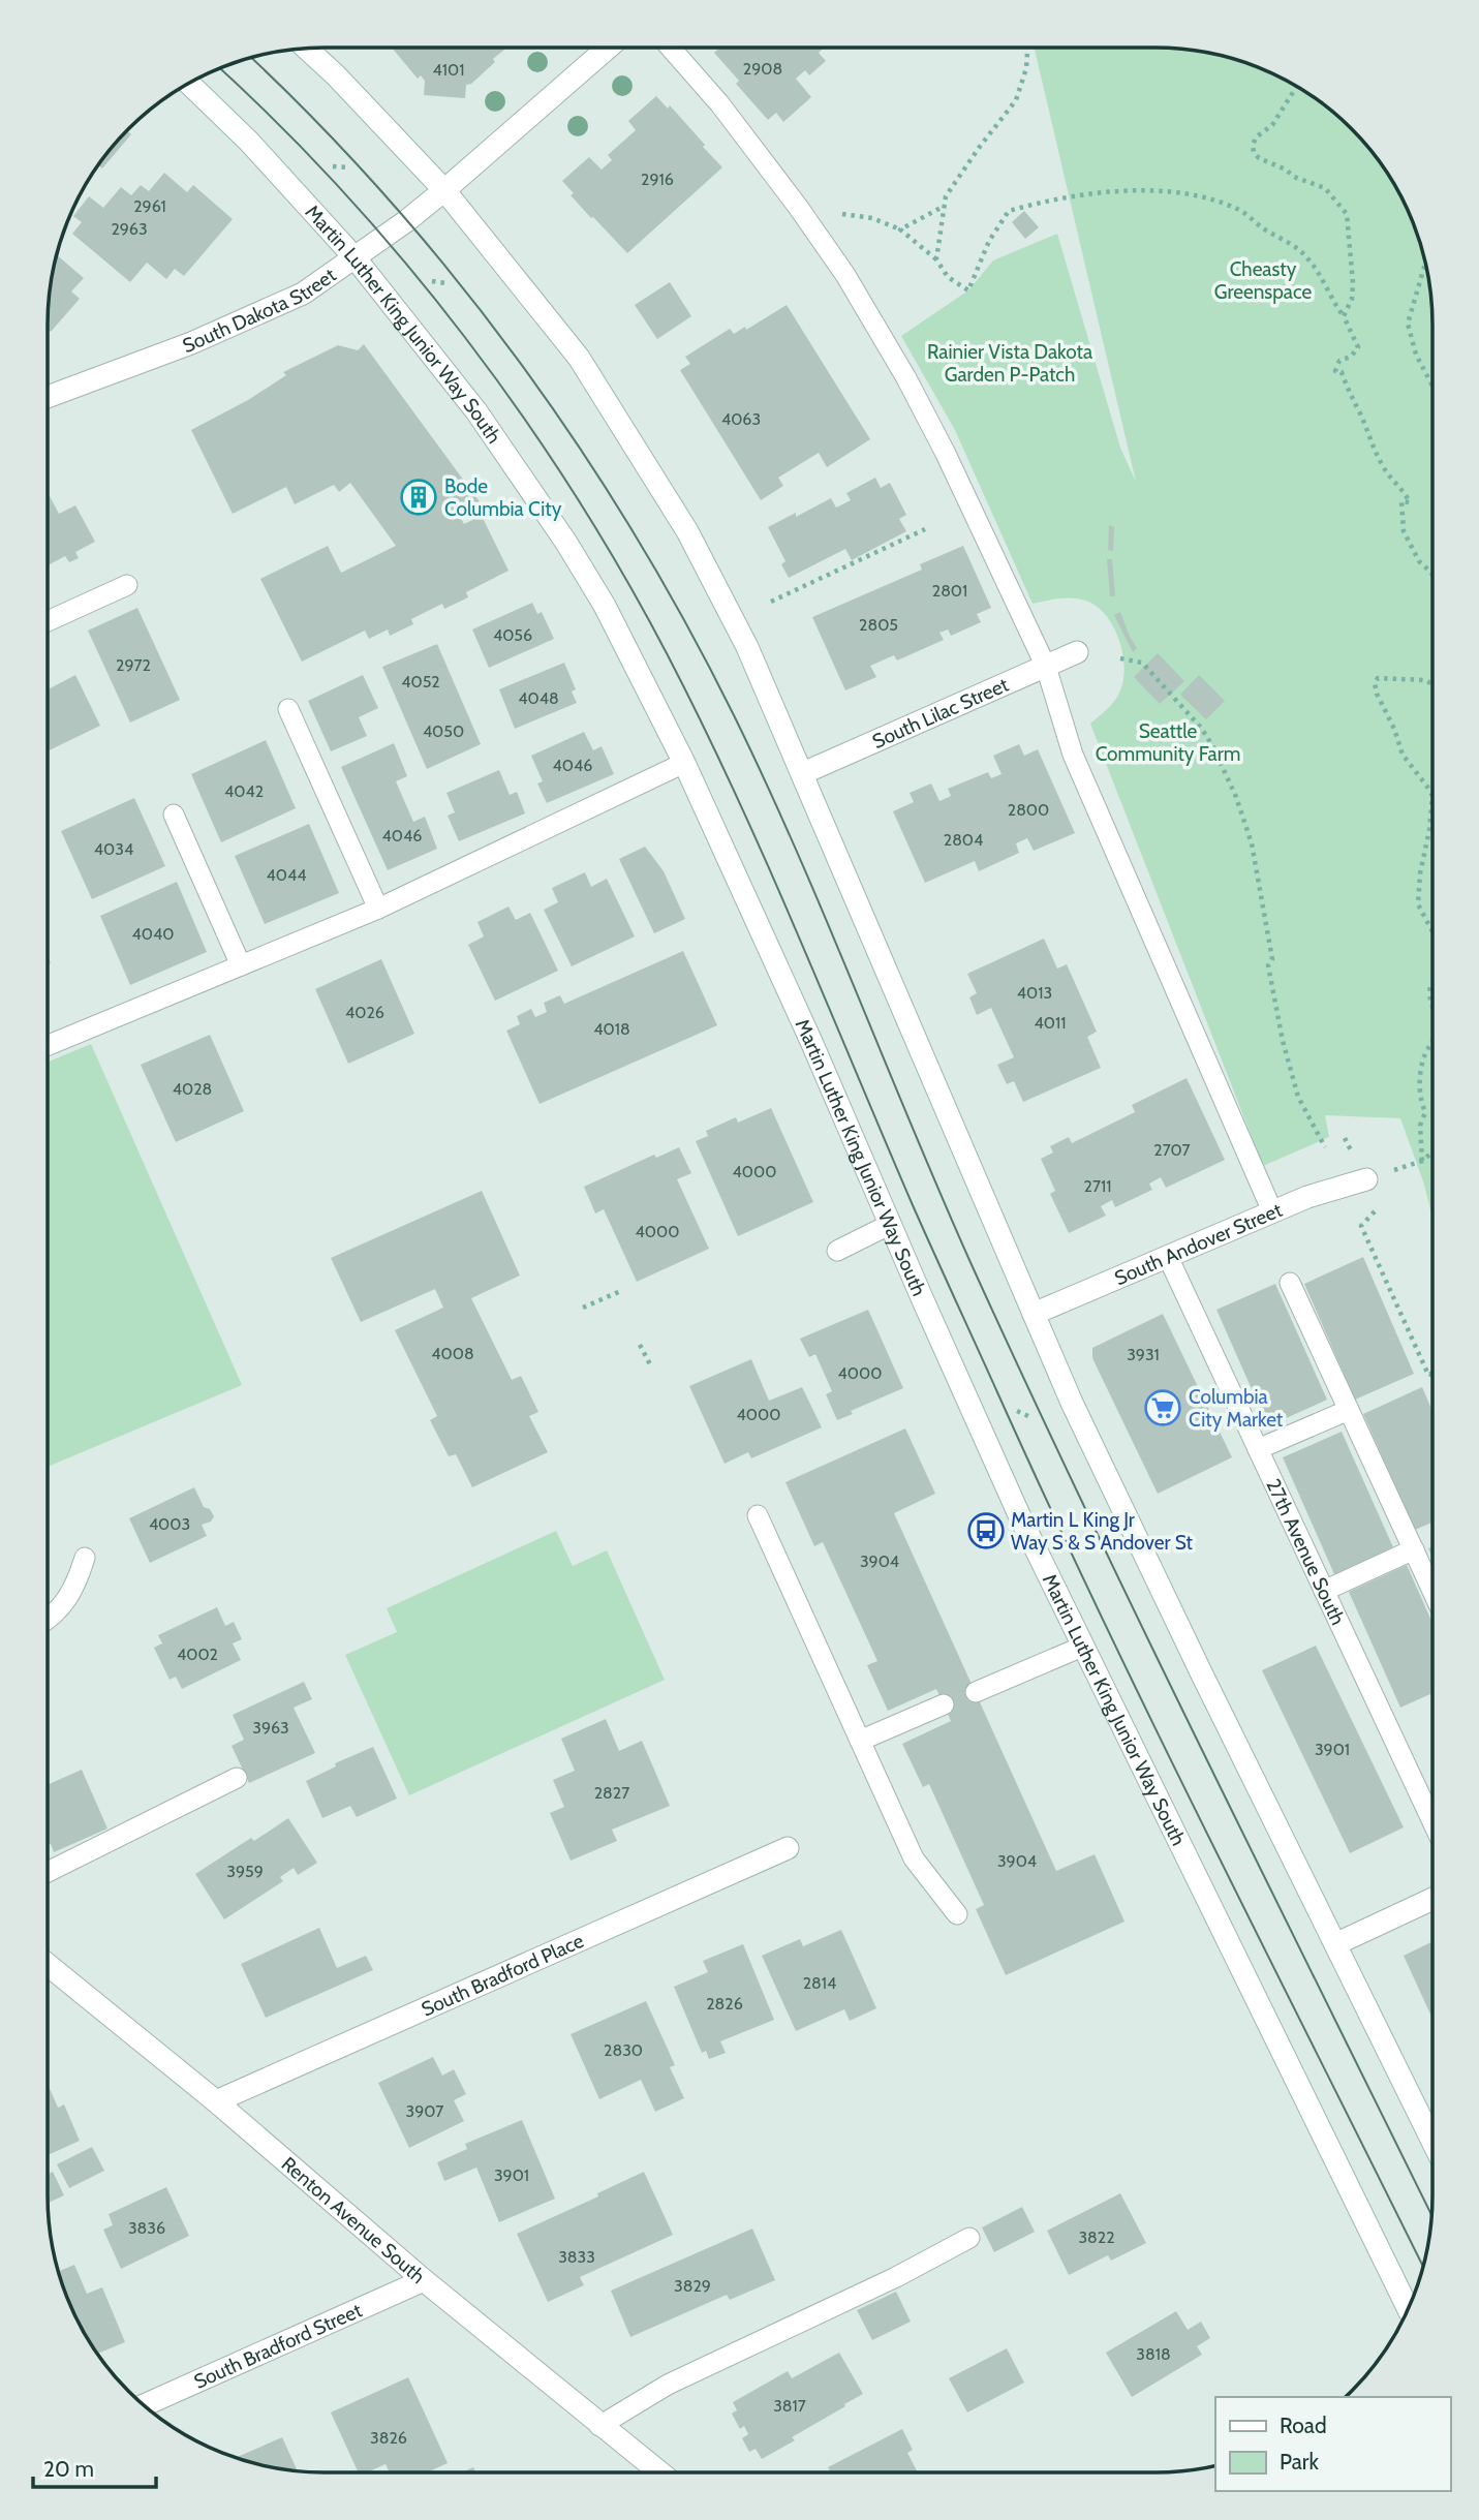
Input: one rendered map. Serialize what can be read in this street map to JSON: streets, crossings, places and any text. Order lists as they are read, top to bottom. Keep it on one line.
{"streets":{"main road":["South Dakota Street","Martin Luther King Junior Way South","South Lilac Street","South Andover Street","South Bradford Place","Renton Avenue South","South Bradford Street"],"lane":["27th Avenue South"]},"crossings":[["South Dakota Street","Martin Luther King Junior Way South"],["South Andover Street","27th Avenue South"],["South Bradford Place","Renton Avenue South"],["Renton Avenue South","South Bradford Street"]],"parks":["Cheasty Greenspace","Rainier Vista Dakota Garden P-Patch","Seattle Community Farm"],"places":{"building":["Bode Columbia City"],"supermarket":["Columbia City Market"],"bus stop":["Martin L King Jr Way S & S Andover St"]},"house_numbers":["2908","4101","2916","2961","2963","4063","2801","2805","4056","2972","4052","4048","4050","4046","4042","2800","4046","2804","4034","4044","4040","4013","4026","4011","4018","4028","2707","4000","2711","4000","4008","3931","4000","4000","4003","3904","4002","3963","3901","2827","3904","3959","2814","2826","2830","3907","3901","3836","3822","3833","3829","3818","3817","3826"],"legend":["Road","Park"],"scale_bar":"20 m"}
